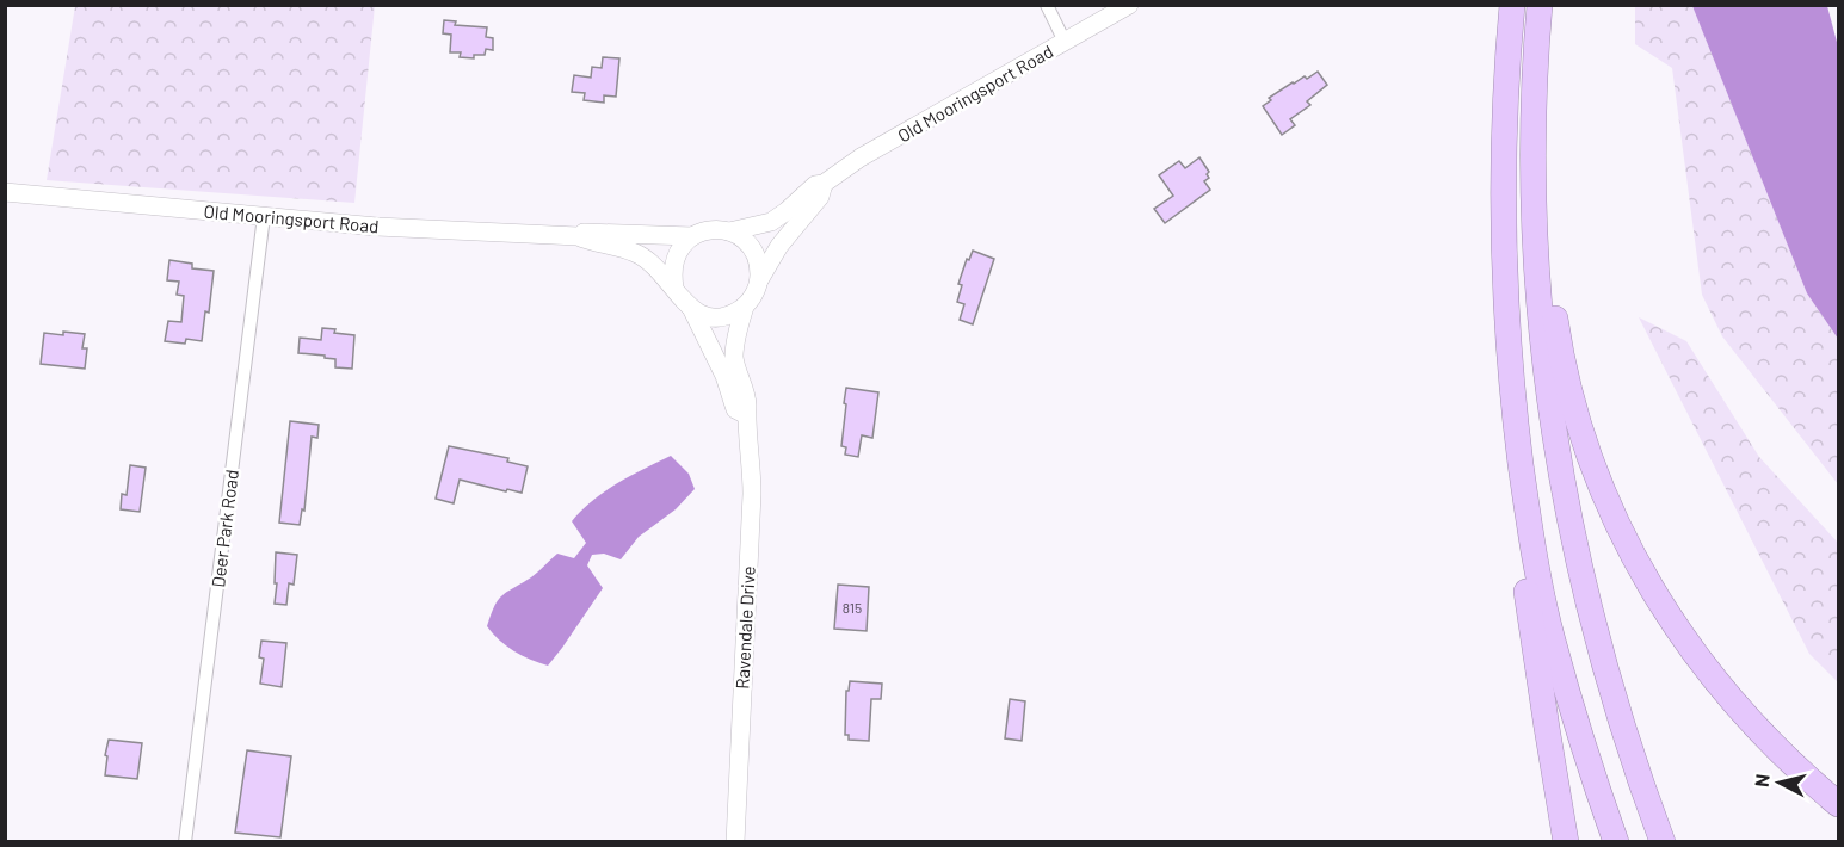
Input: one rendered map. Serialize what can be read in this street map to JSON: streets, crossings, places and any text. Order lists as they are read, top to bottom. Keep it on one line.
{"streets":{"main road":["Old Mooringsport Road","Ravendale Drive"],"street":["Deer Park Road"]},"crossings":[["Old Mooringsport Road","Deer Park Road"],["Old Mooringsport Road","Ravendale Drive"]],"house_numbers":["815"],"north":"left"}
